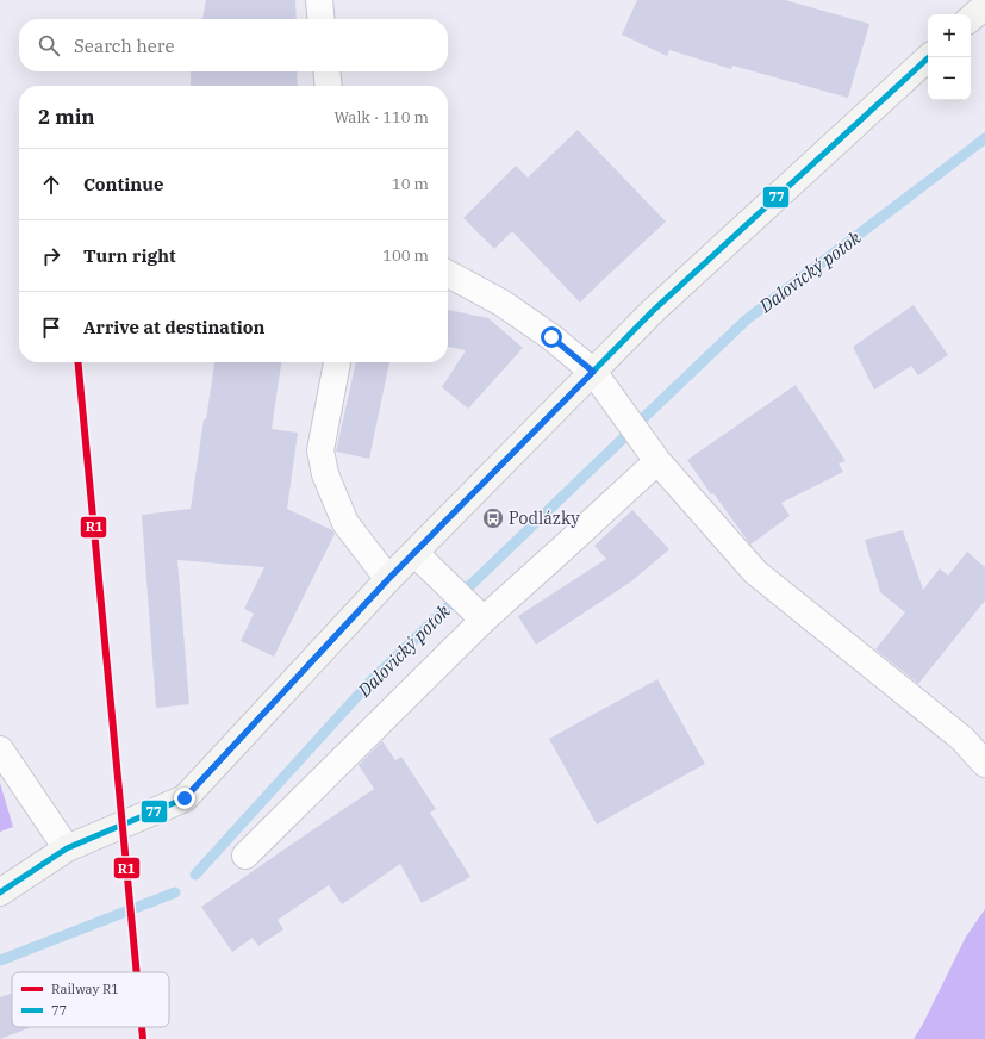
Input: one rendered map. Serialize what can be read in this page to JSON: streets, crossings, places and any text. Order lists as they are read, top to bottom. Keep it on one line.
{"water":["Dalovický potok"],"places":{"bus stop":["Podlázky"]},"lines":["transit line 77","rail line R1"],"legend":["Railway R1","77"],"page":{"map_buttons":["+","−"],"search":"Search here","heading":["2 min","Walk · 110 m"],"list":[["Continue","10 m"],["Turn right","100 m"],"Arrive at destination"]}}
